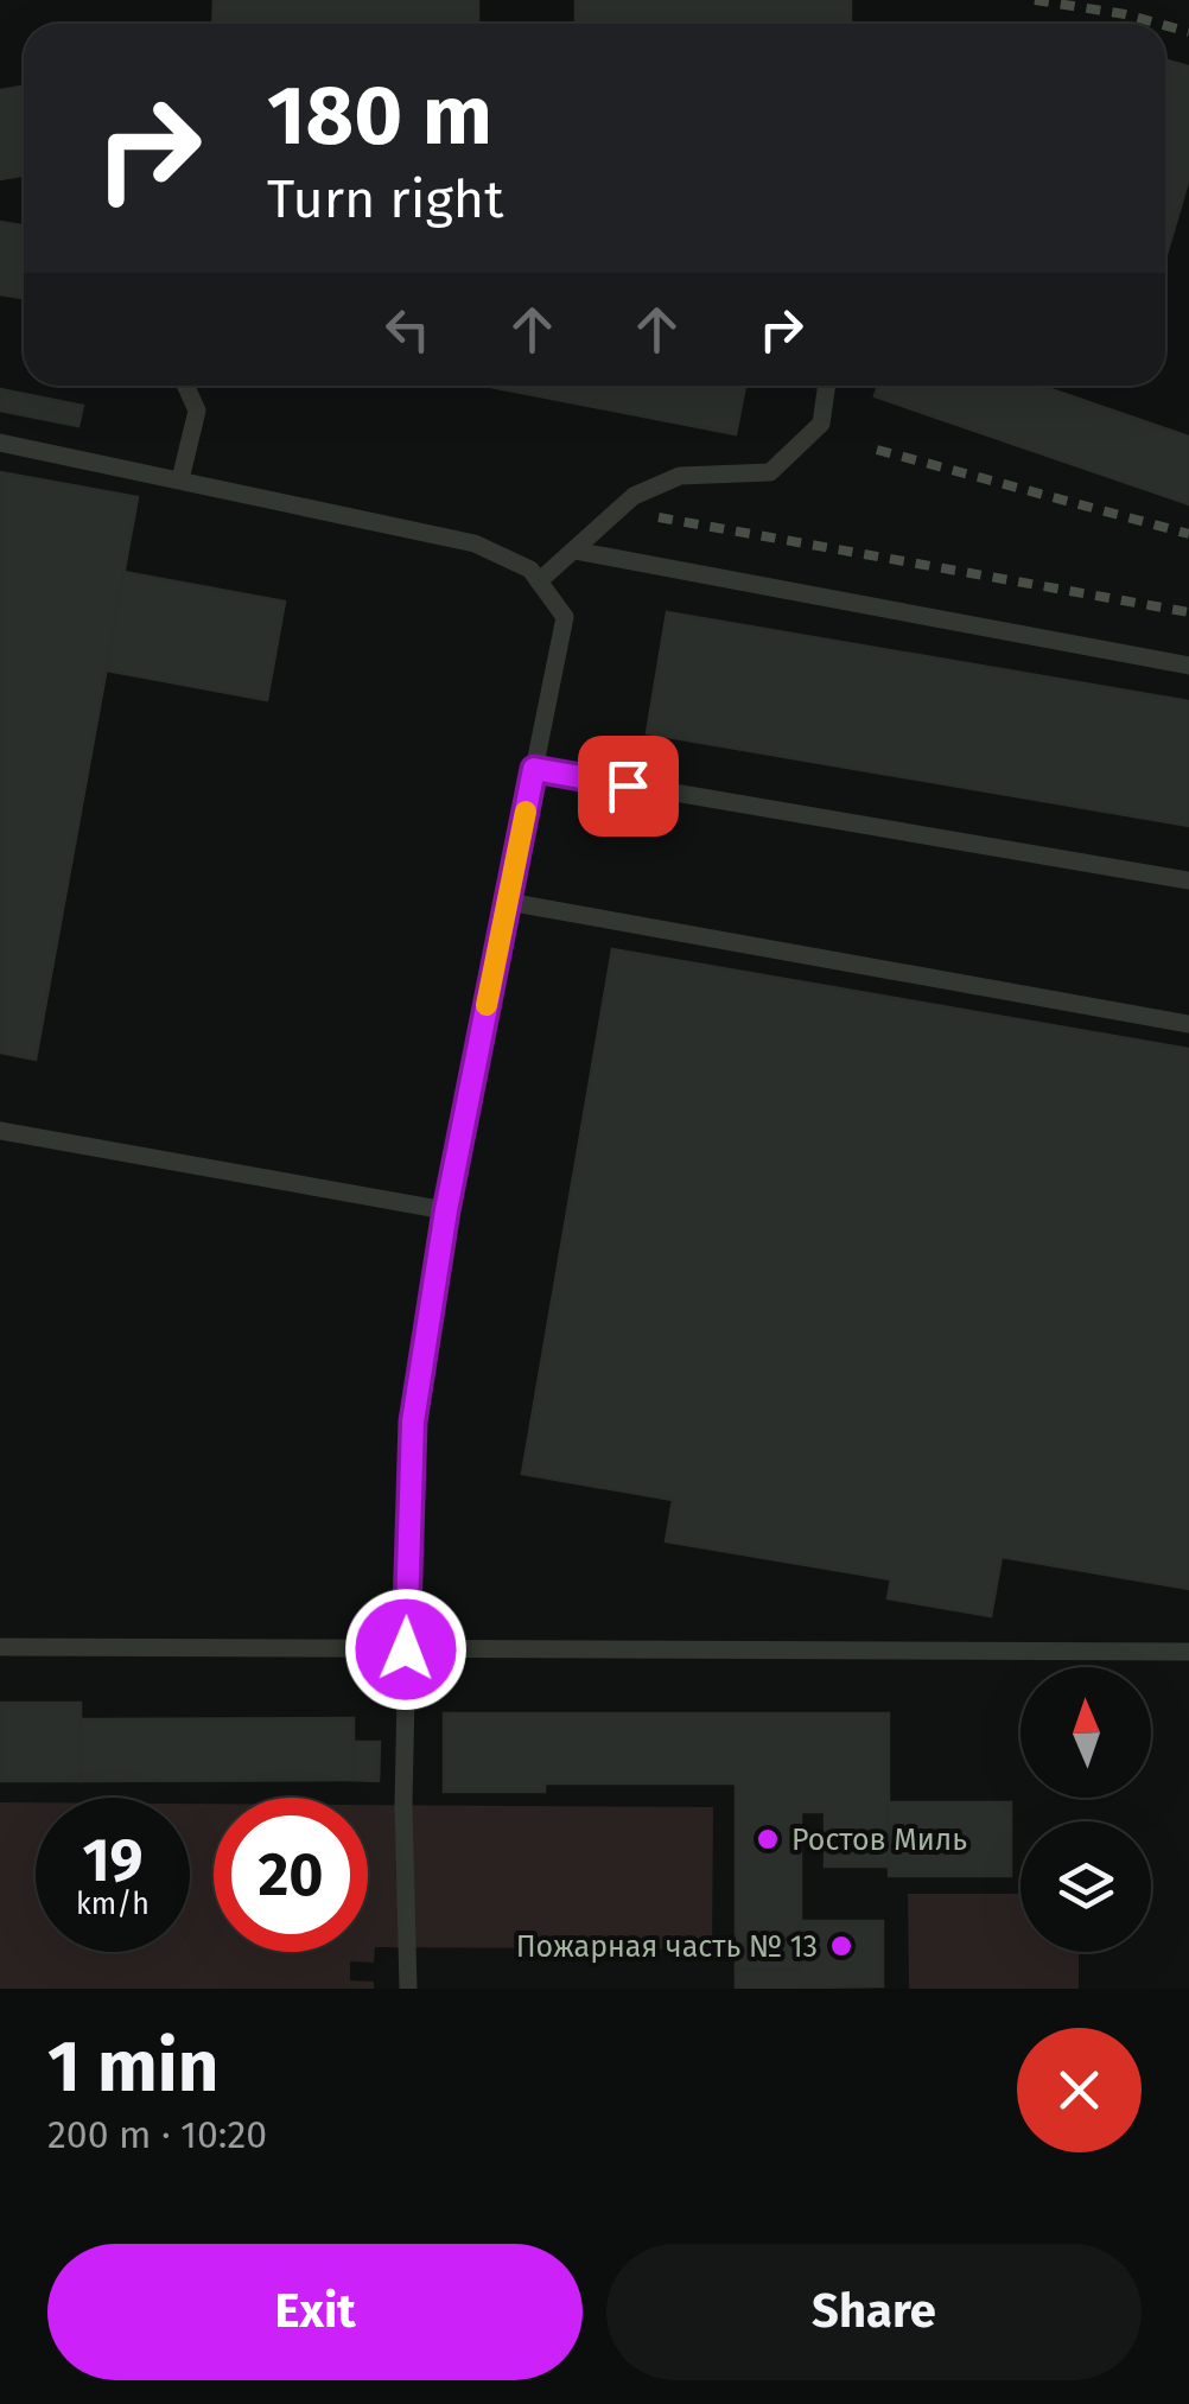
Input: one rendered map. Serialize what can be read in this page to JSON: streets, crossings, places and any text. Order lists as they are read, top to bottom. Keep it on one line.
{"places":["Ростов Миль","Пожарная часть № 13"],"north":"top","page":{"turn":["180 m","Turn right"],"speed":"19 km/h","limit":"20","heading":["1 min","200 m · 10:20"],"buttons":["Exit","Share"]}}
